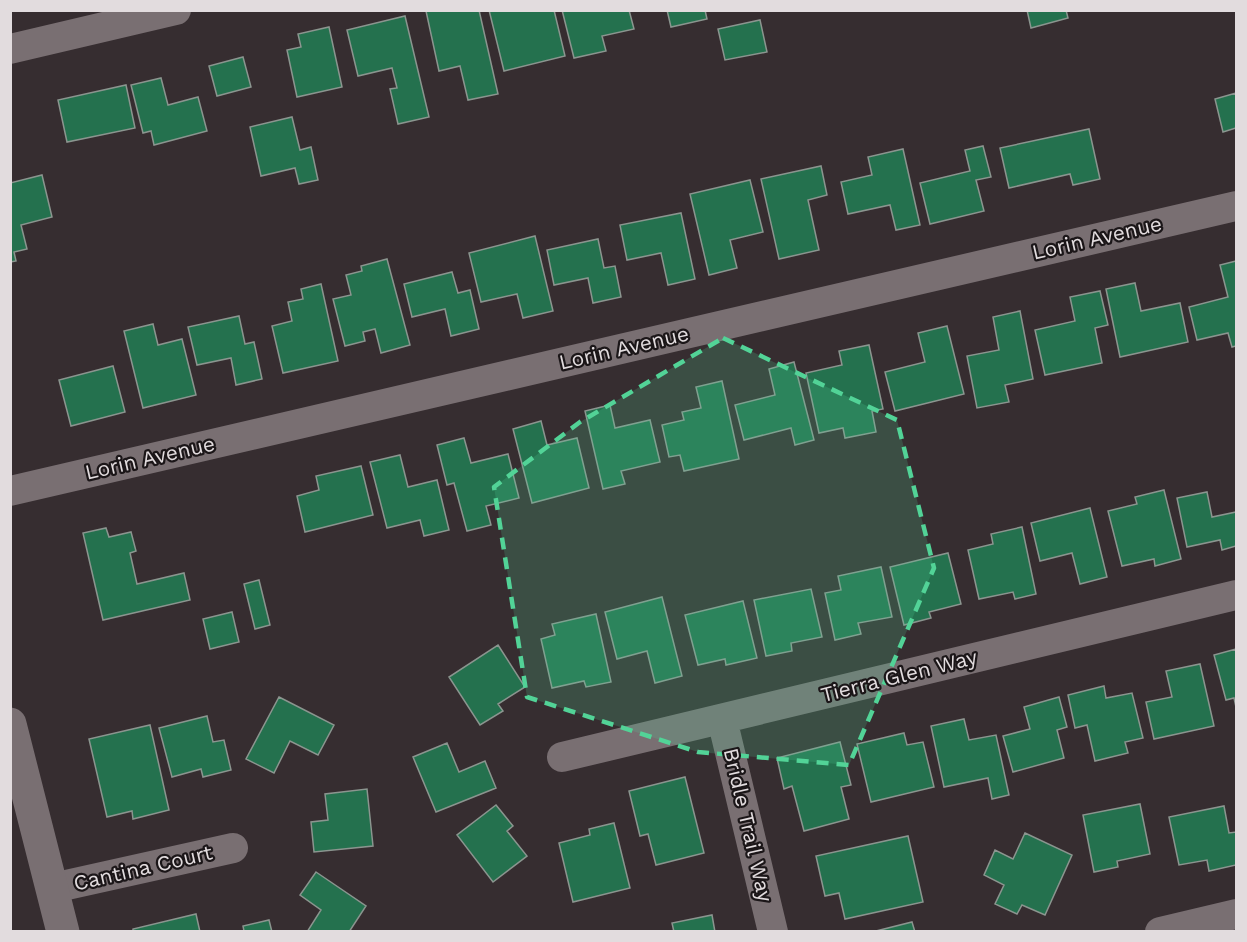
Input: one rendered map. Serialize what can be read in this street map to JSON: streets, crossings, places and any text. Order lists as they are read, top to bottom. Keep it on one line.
{"streets":{"street":["Lorin Avenue","Tierra Glen Way","Bridle Trail Way","Cantina Court"]},"crossings":[["Tierra Glen Way","Bridle Trail Way"]]}
